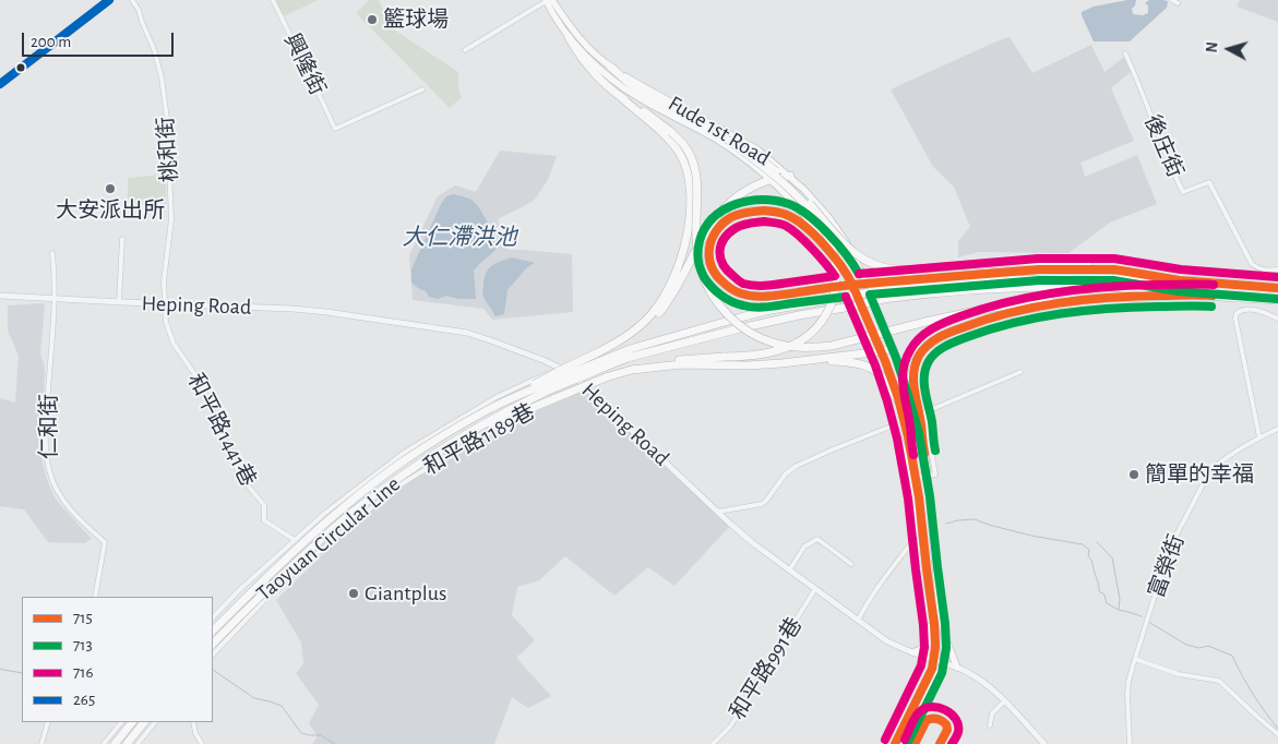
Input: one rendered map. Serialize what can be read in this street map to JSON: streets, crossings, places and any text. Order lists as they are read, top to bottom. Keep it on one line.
{"streets":{"highway":["Taoyuan Circular Line"],"main road":["Fude 1st Road"],"street":["興隆街","後庄街","桃和街","Heping Road","仁和街","和平路1441巷","和平路1189巷","富榮街","和平路991巷"]},"crossings":[["Fude 1st Road","Heping Road"],["桃和街","Heping Road"],["桃和街","和平路1441巷"],["Heping Road","仁和街"],["Heping Road","和平路1441巷"],["Heping Road","和平路1189巷"],["Heping Road","和平路991巷"],["和平路1441巷","和平路1189巷"]],"water":["大仁滯洪池"],"places":["籃球場","大安派出所","簡單的幸福","Giantplus"],"lines":["transit line 265","transit line 713","transit line 715","transit line 716"],"legend":["715","713","716","265"],"scale_bar":"200 m","north":"left"}
